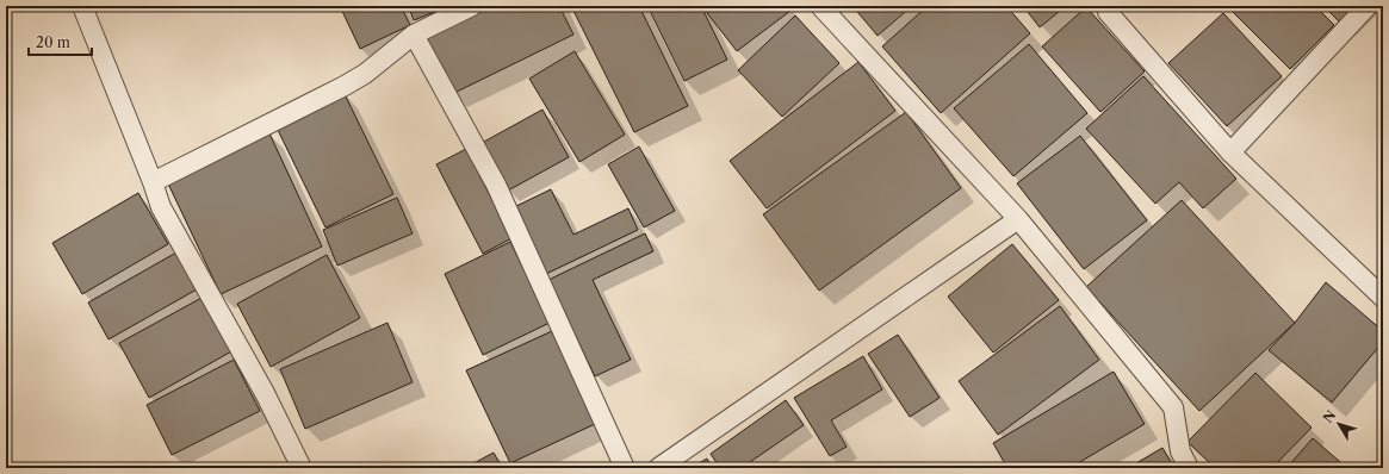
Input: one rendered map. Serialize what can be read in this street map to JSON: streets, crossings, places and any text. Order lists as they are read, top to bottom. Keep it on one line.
{"scale_bar":"20 m","north":"top left"}
